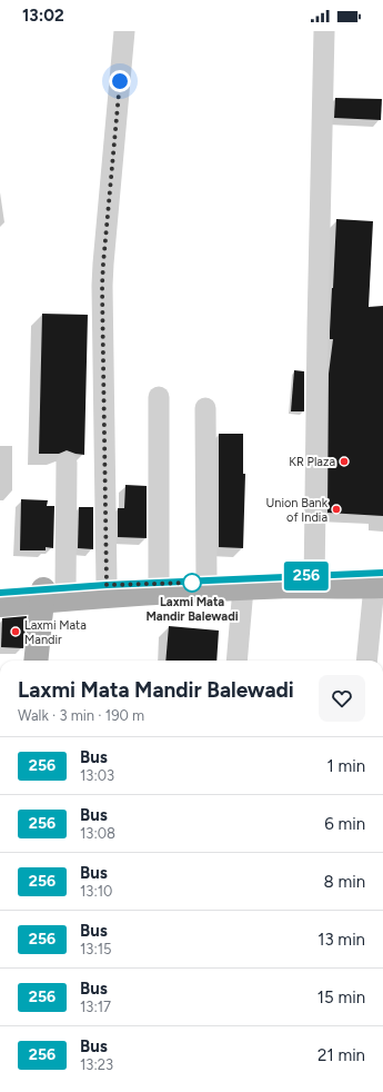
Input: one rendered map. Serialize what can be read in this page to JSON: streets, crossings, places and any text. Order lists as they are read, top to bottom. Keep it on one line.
{"places":["KR Plaza","Union Bank of India","Laxmi Mata Mandir Balewadi","Laxmi Mata Mandir"],"lines":["bus line 256"],"page":{"status":"13:02","on_map":"256","heading":["Laxmi Mata Mandir Balewadi","Walk · 3 min · 190 m"],"list":[{"mark":"256","name":"Bus","note":"13:03","value":"1 min"},{"mark":"256","name":"Bus","note":"13:08","value":"6 min"},{"mark":"256","name":"Bus","note":"13:10","value":"8 min"},{"mark":"256","name":"Bus","note":"13:15","value":"13 min"},{"mark":"256","name":"Bus","note":"13:17","value":"15 min"},{"mark":"256","name":"Bus","note":"13:23","value":"21 min"}]}}
